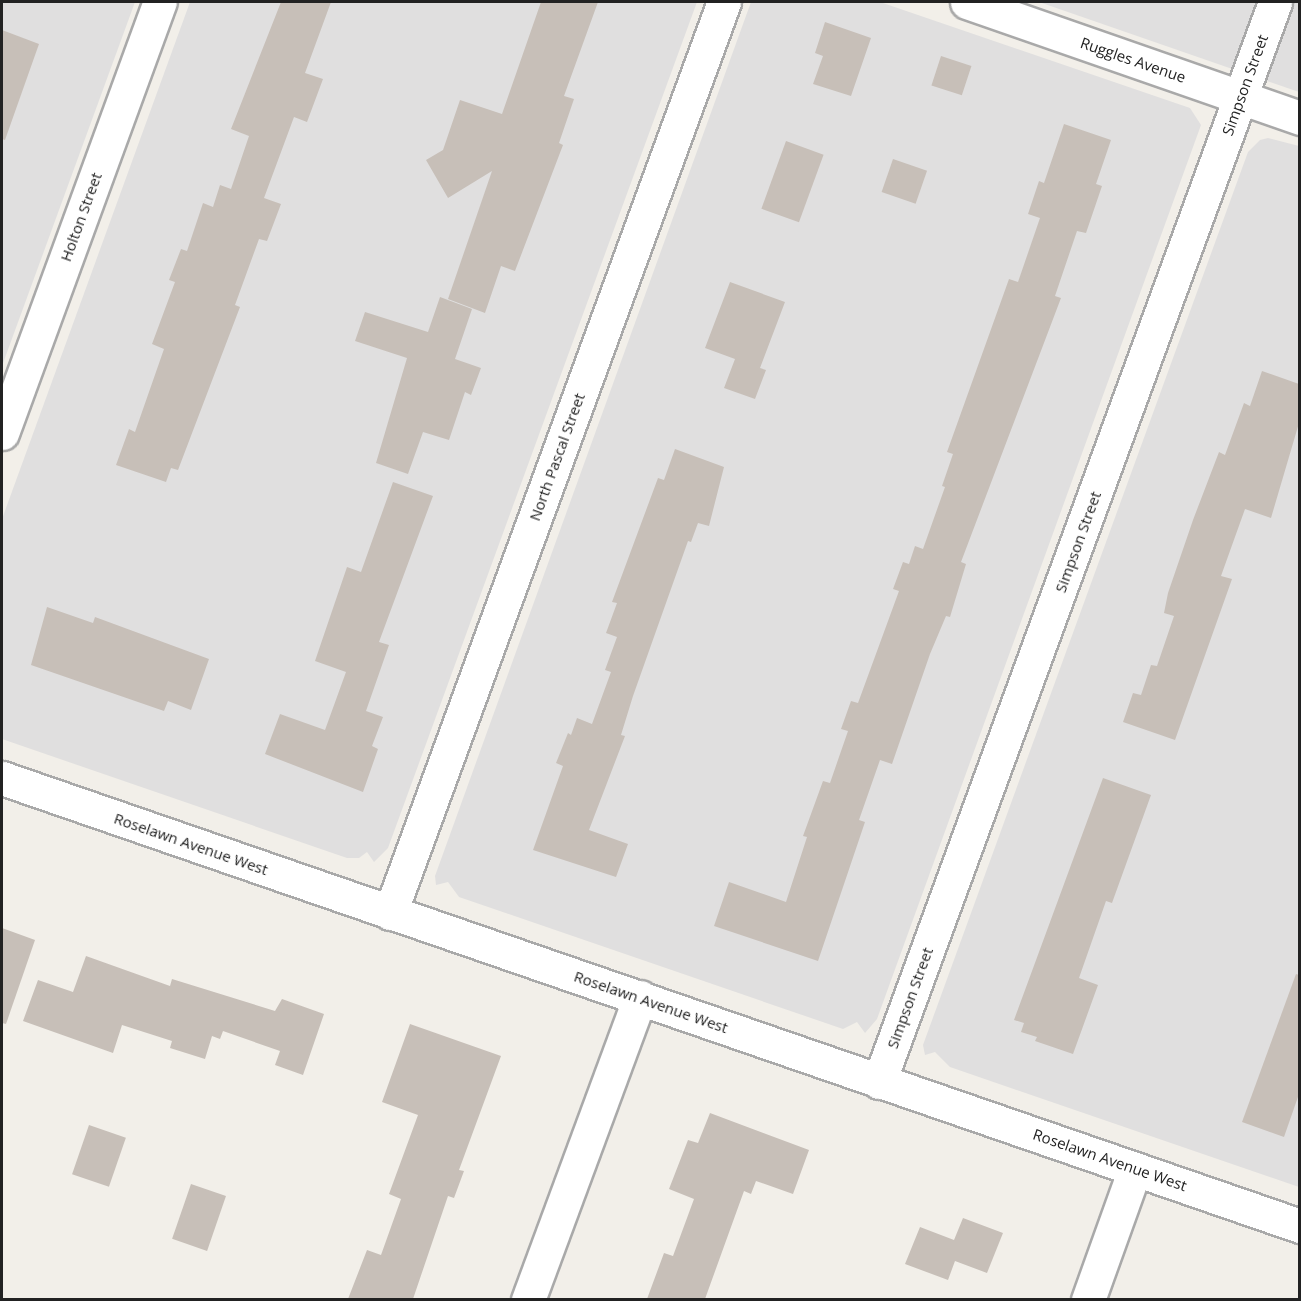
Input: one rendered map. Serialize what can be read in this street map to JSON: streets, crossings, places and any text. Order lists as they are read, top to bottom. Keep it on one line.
{"streets":{"street":["Ruggles Avenue","Simpson Street","Holton Street","North Pascal Street","Roselawn Avenue West"]},"crossings":[["Ruggles Avenue","Simpson Street"],["Simpson Street","Roselawn Avenue West"],["North Pascal Street","Roselawn Avenue West"]]}
